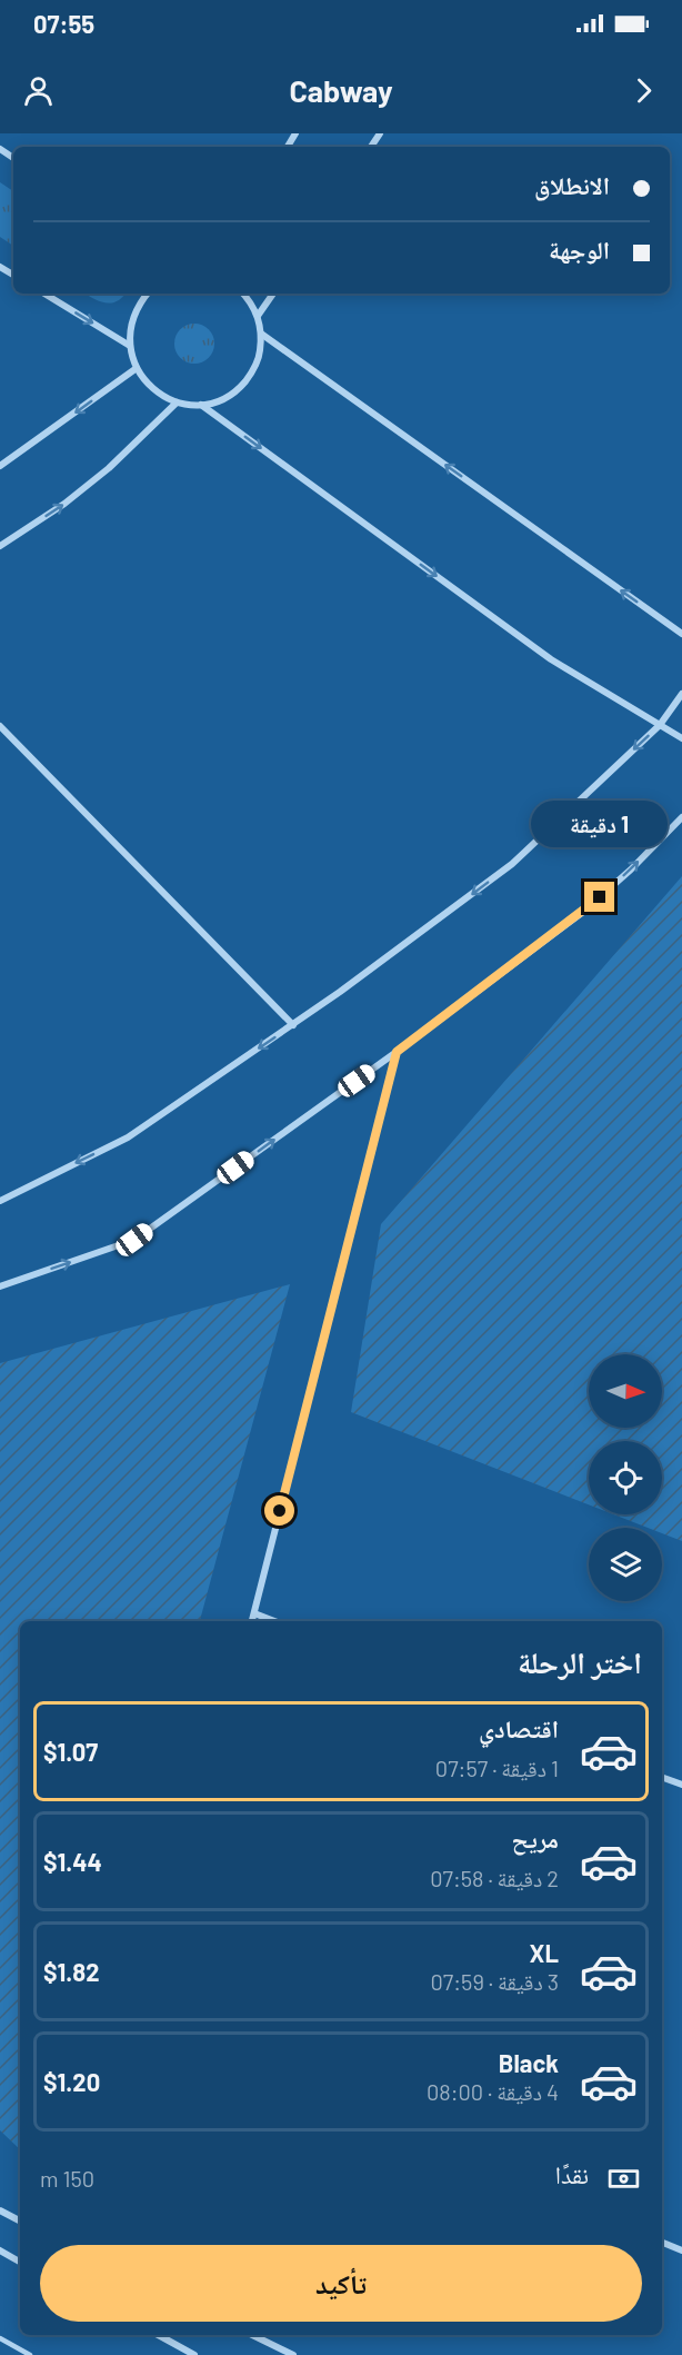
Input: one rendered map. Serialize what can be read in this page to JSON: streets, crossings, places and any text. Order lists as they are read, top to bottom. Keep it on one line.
{"north":"right","page":{"status":"07:55","header":"Cabway","banner":["الانطلاق","الوجهة"],"bubble":"1 دقيقة","heading":"اختر الرحلة","list":[{"name":"اقتصادي","note":"1 دقيقة · 07:57","value":"$1.07"},{"name":"مريح","note":"2 دقيقة · 07:58","value":"$1.44"},{"name":"XL","note":"3 دقيقة · 07:59","value":"$1.82"},{"name":"Black","note":"4 دقيقة · 08:00","value":"$1.20"}],"pay":["نقدًا","150 m"],"buttons":"تأكيد"}}
